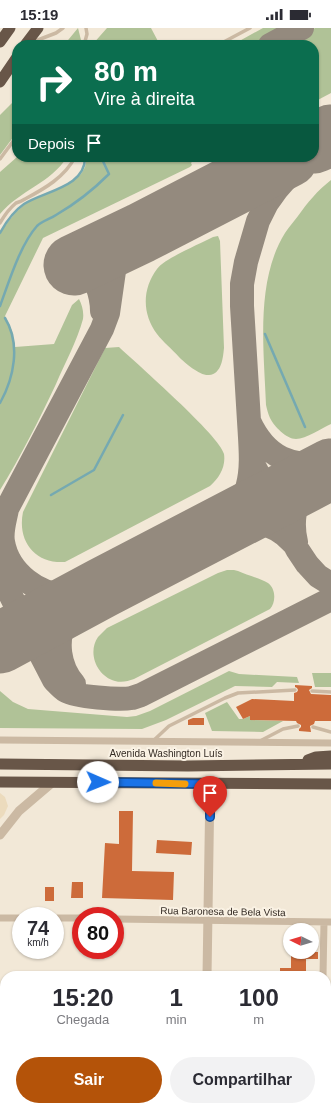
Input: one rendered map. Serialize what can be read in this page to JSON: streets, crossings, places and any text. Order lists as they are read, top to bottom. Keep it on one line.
{"streets":{"highway":["Avenida Washington Luís"],"street":["Rua Baronesa de Bela Vista"]},"north":"left","page":{"status":"15:19","turn":["80 m","Vire à direita"],"then":"Depois","speed":"74 km/h","limit":"80","eta":["15:20","Chegada","1","min","100","m"],"buttons":["Sair","Compartilhar"]}}
